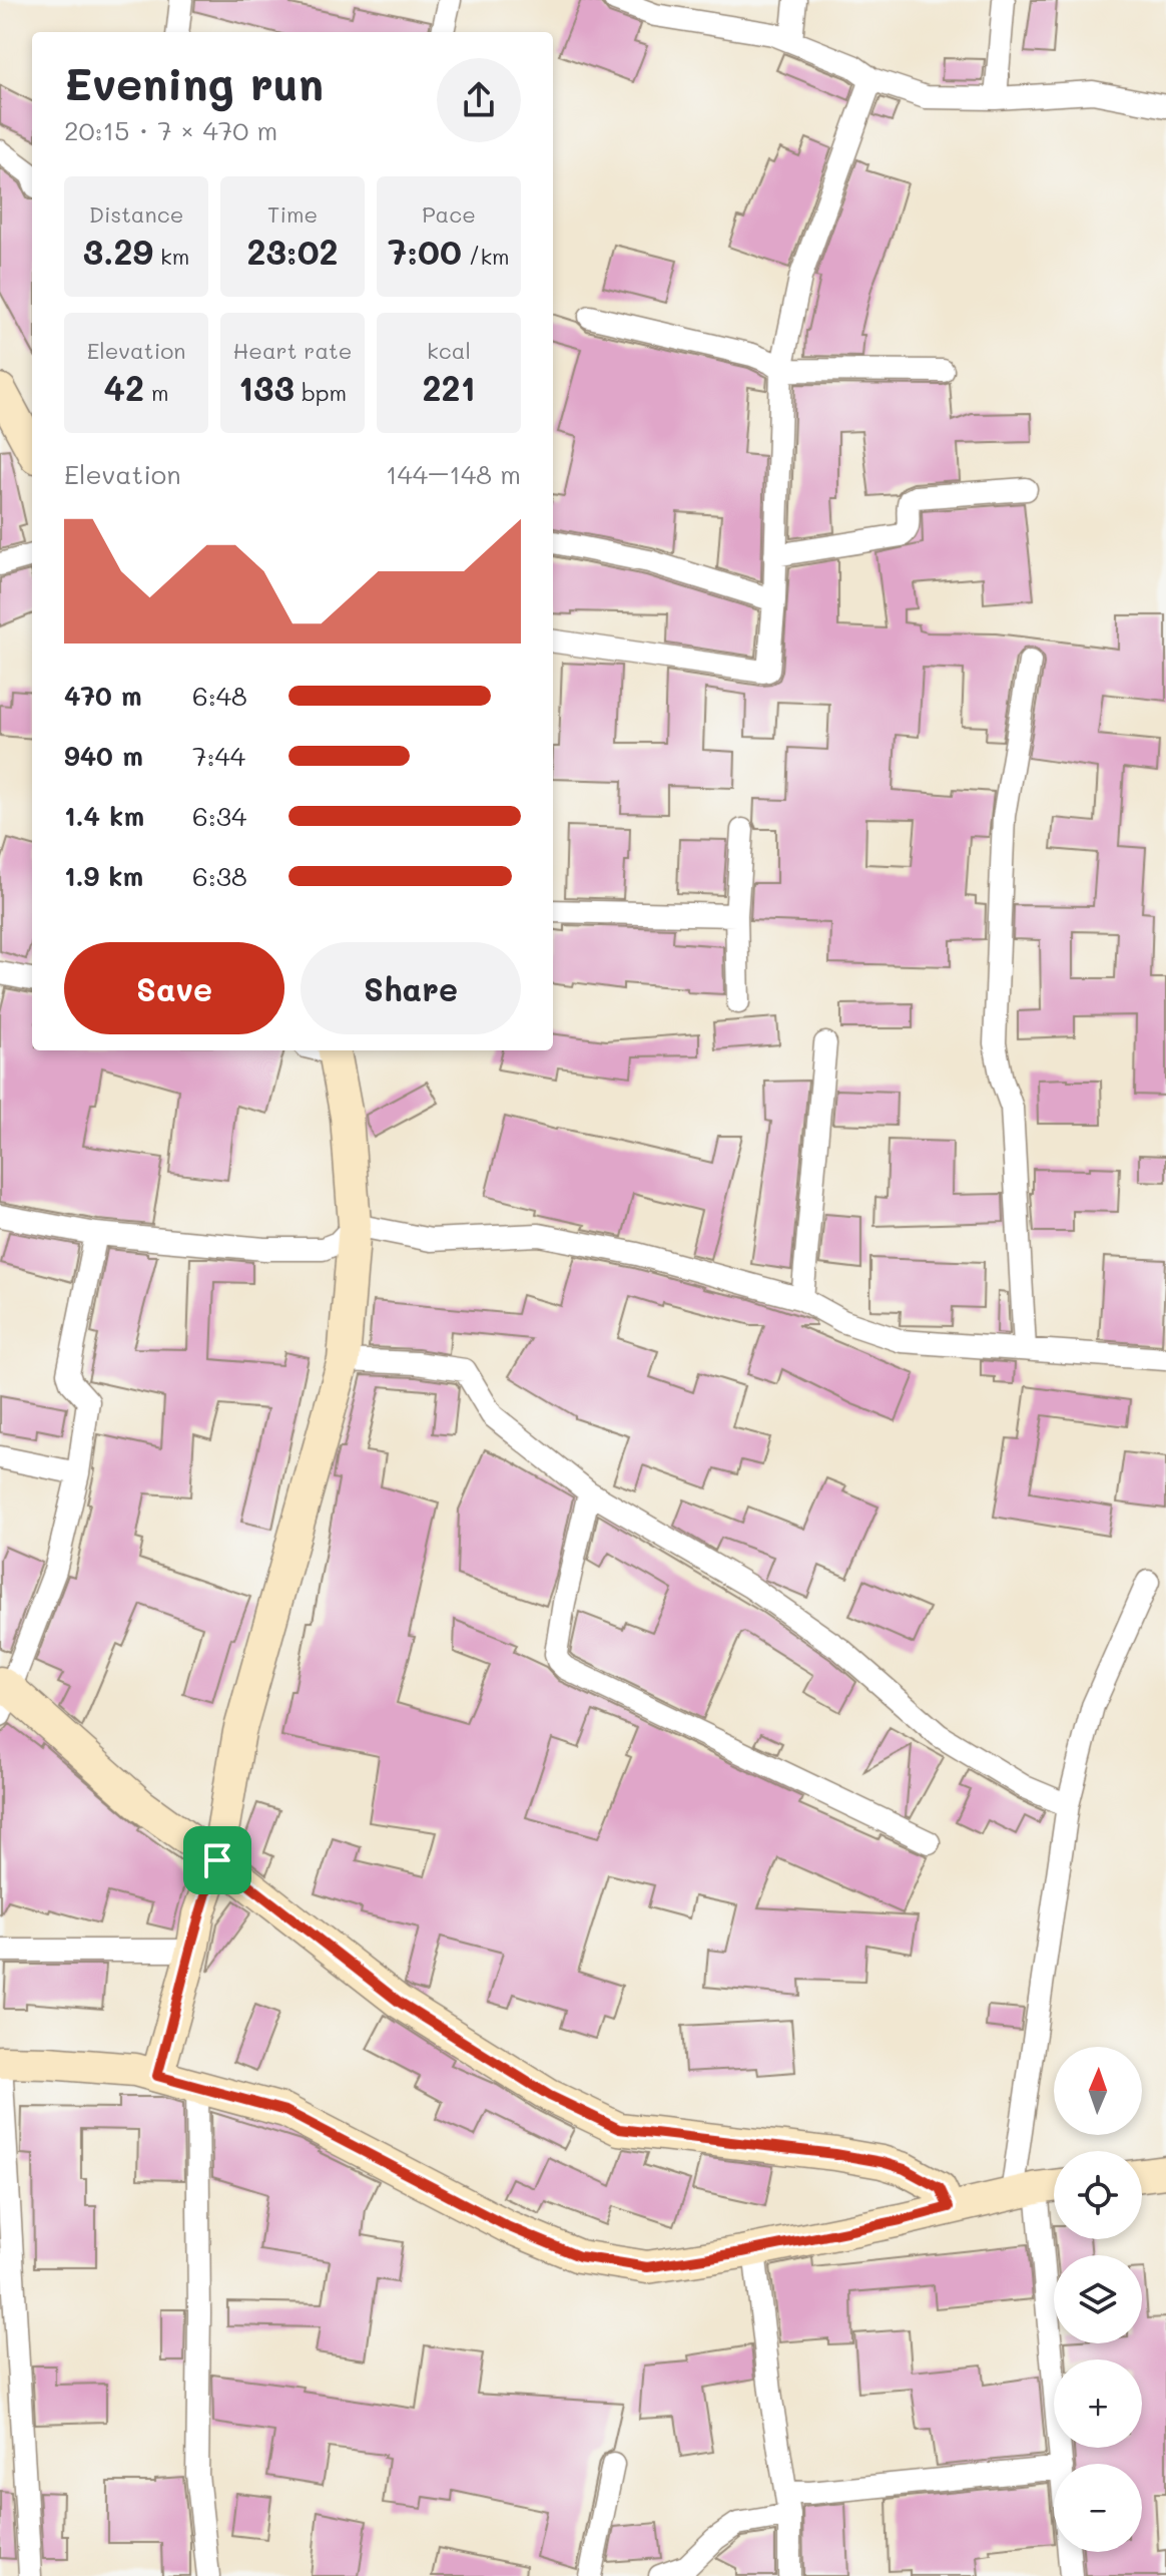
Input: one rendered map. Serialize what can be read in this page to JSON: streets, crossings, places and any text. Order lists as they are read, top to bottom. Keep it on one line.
{"north":"top","page":{"heading":["Evening run","20:15 · 7 × 470 m"],"stats":[["Distance","3.29 km"],["Time","23:02"],["Pace","7:00 /km"],["Elevation","42 m"],["Heart rate","133 bpm"],["kcal","221"]],"chart":["Elevation","144–148 m"],"list":[{"name":"470 m","note":"6:48"},{"name":"940 m","note":"7:44"},{"name":"1.4 km","note":"6:34"},{"name":"1.9 km","note":"6:38"}],"buttons":["Save","Share"],"map_buttons":["+","−"]}}
